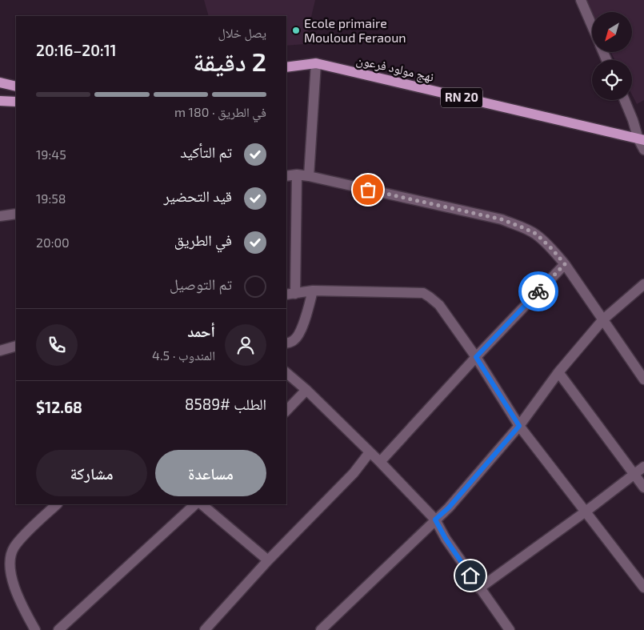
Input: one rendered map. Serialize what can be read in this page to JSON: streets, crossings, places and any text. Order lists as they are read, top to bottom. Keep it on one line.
{"streets":{"main road":["نهج مولود فرعون","RN 20"]},"places":["Ecole primaire Mouloud Feraoun"],"north":"bottom left","page":{"heading":["2 دقيقة","يصل خلال","20:11–20:16"],"panel":["أحمد","المندوب · 4.5","الطلب #8589","$12.68"],"bar":"في الطريق · 180 m","list":[["تم التأكيد","19:45"],["قيد التحضير","19:58"],["في الطريق","20:00"],"تم التوصيل"],"buttons":["مساعدة","مشاركة"]}}
